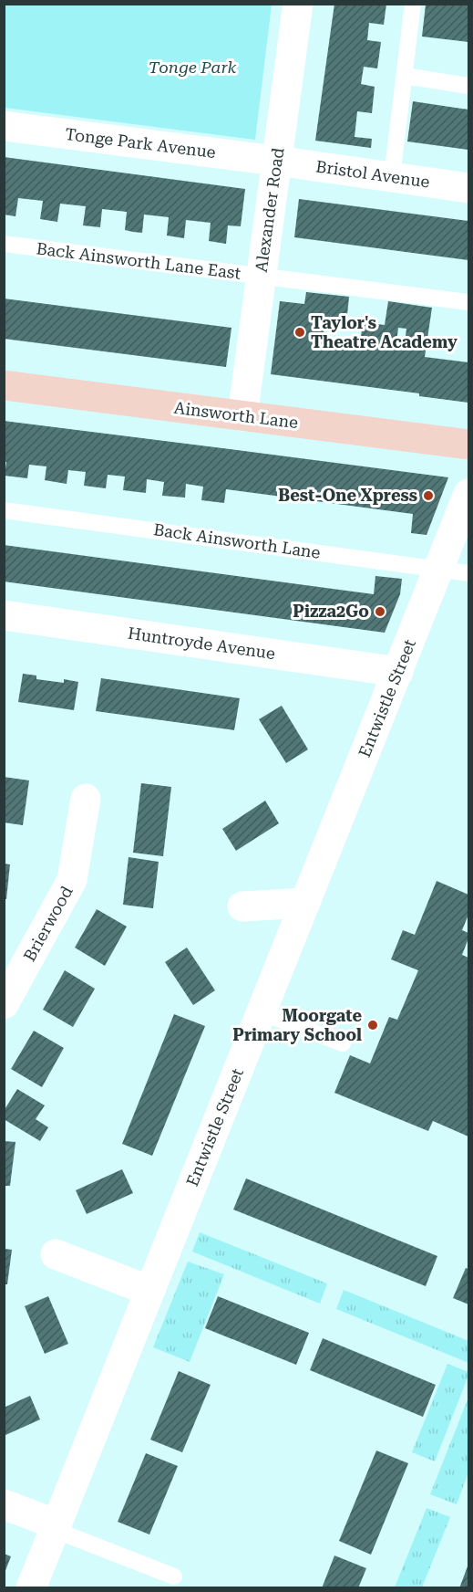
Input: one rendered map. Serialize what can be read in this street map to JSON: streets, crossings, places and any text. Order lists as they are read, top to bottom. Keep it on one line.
{"streets":{"main road":["Ainsworth Lane"],"street":["Tonge Park Avenue","Bristol Avenue","Alexander Road","Huntroyde Avenue","Entwistle Street","Brierwood"],"lane":["Back Ainsworth Lane East","Back Ainsworth Lane"]},"crossings":[["Tonge Park Avenue","Bristol Avenue"],["Tonge Park Avenue","Alexander Road"],["Bristol Avenue","Alexander Road"],["Alexander Road","Back Ainsworth Lane East"],["Alexander Road","Ainsworth Lane"],["Back Ainsworth Lane","Entwistle Street"],["Huntroyde Avenue","Entwistle Street"]],"parks":["Tonge Park"],"places":["Taylor's Theatre Academy","Best-One Xpress","Pizza2Go","Moorgate Primary School"]}
